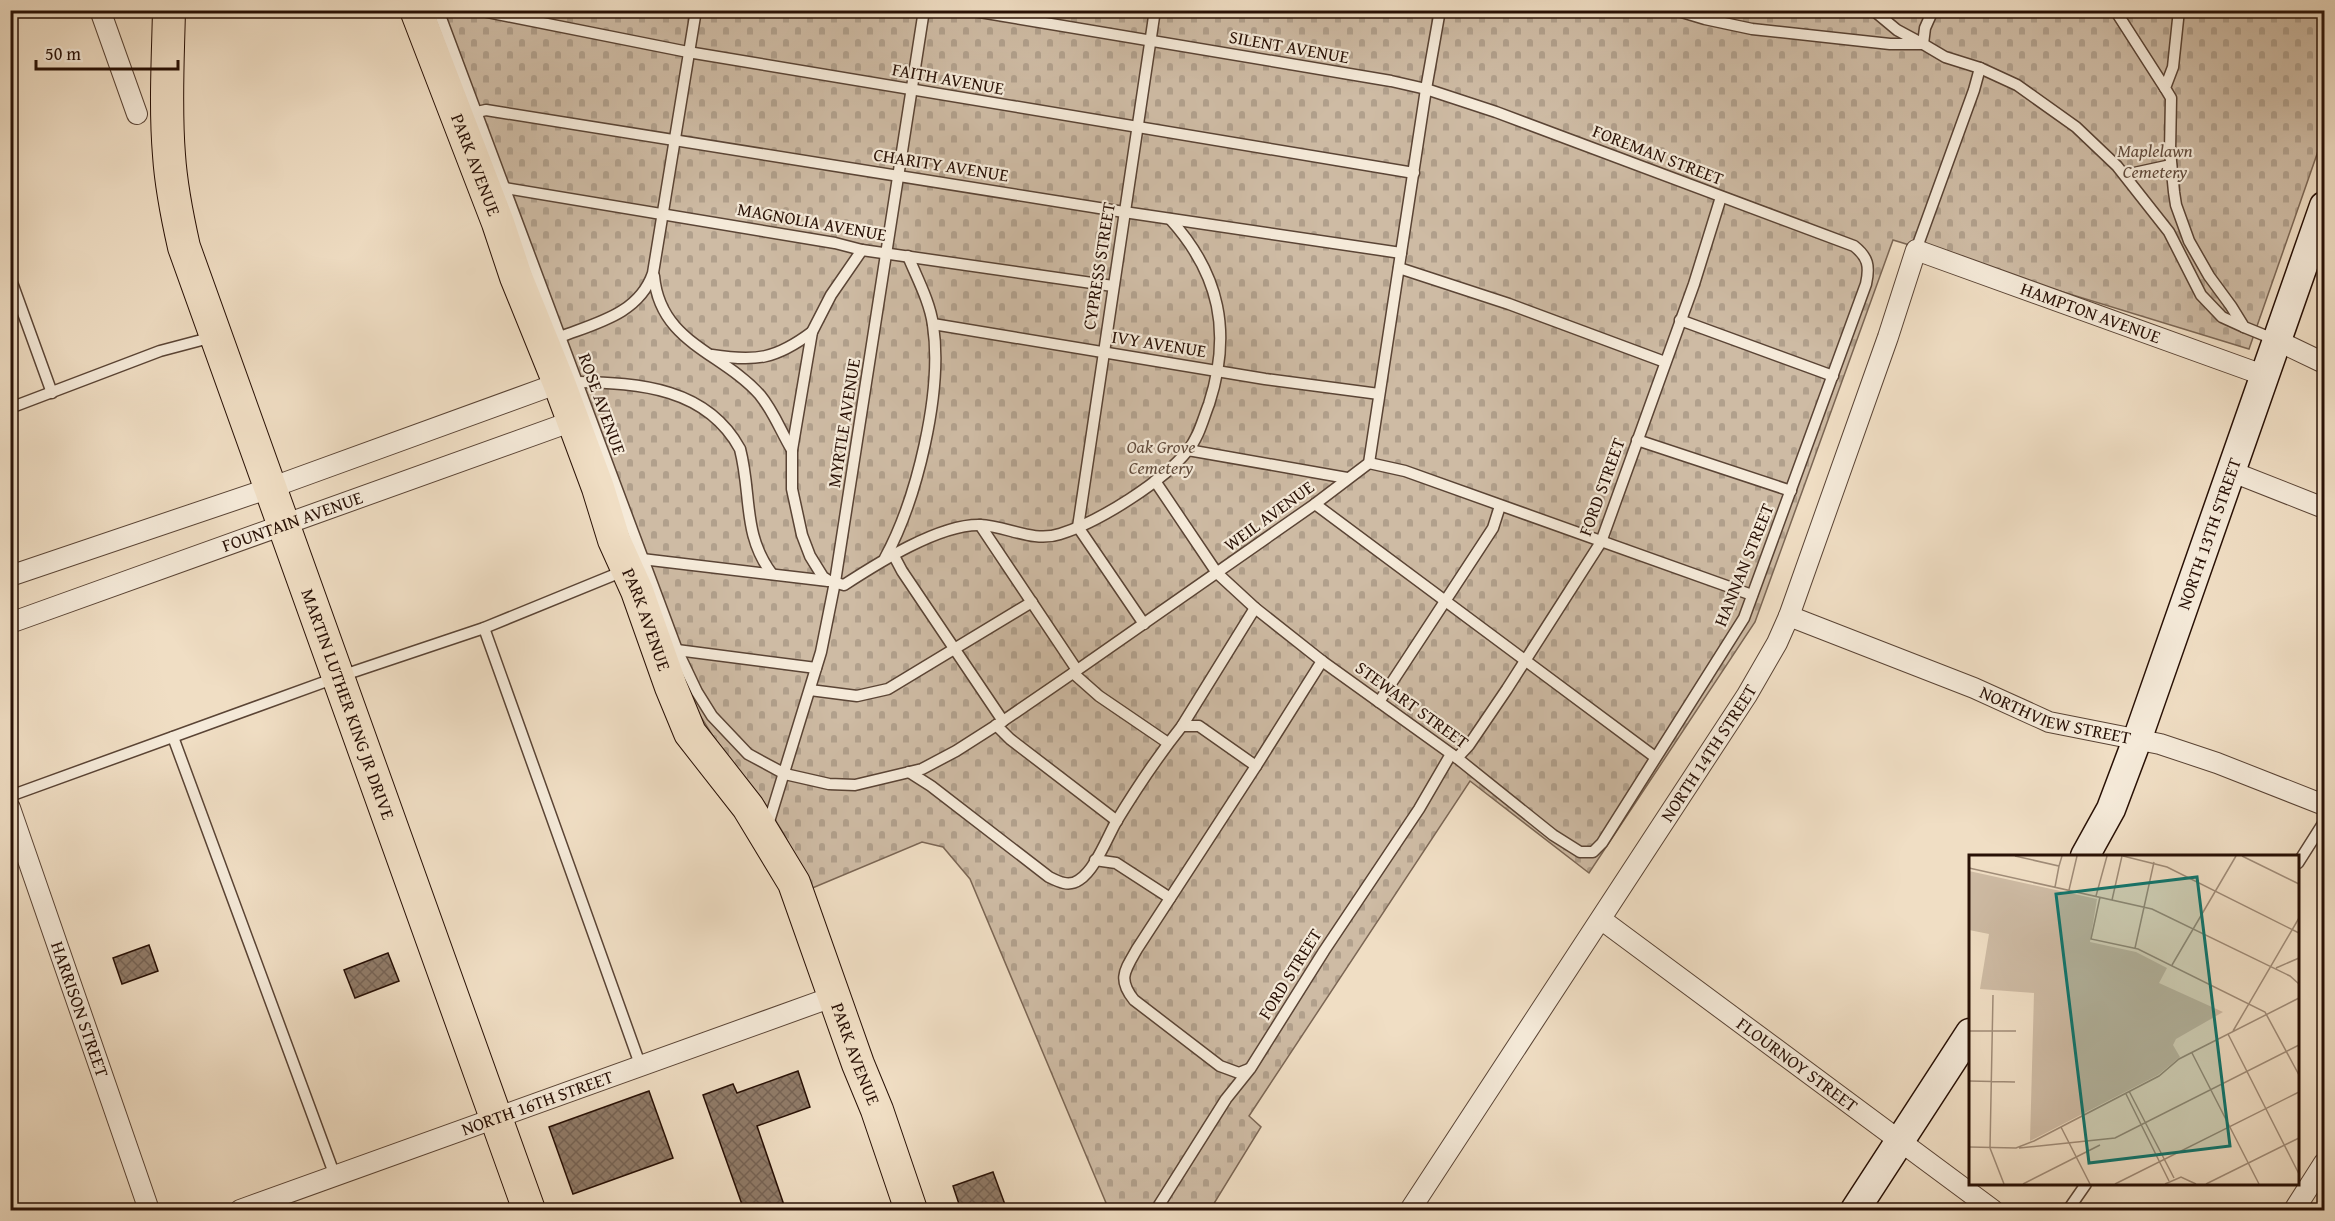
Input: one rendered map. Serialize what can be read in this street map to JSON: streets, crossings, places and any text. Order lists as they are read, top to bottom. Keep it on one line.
{"streets":{"main road":["PARK AVENUE","NORTH 13TH STREET","MARTIN LUTHER KING JR DRIVE"],"street":["HAMPTON AVENUE","FOUNTAIN AVENUE","NORTHVIEW STREET","NORTH 14TH STREET","HARRISON STREET","FLOURNOY STREET","NORTH 16TH STREET"],"lane":["SILENT AVENUE","FAITH AVENUE","FOREMAN STREET","CHARITY AVENUE","MAGNOLIA AVENUE","CYPRESS STREET","IVY AVENUE","ROSE AVENUE","MYRTLE AVENUE","FORD STREET","WEIL AVENUE","HANNAN STREET","STEWART STREET"]},"crossings":[["SILENT AVENUE","FOREMAN STREET"],["SILENT AVENUE","CYPRESS STREET"],["FAITH AVENUE","CYPRESS STREET"],["FAITH AVENUE","MYRTLE AVENUE"],["FOREMAN STREET","FORD STREET"],["FOREMAN STREET","HANNAN STREET"],["PARK AVENUE","ROSE AVENUE"],["PARK AVENUE","MYRTLE AVENUE"],["PARK AVENUE","FOUNTAIN AVENUE"],["PARK AVENUE","NORTH 16TH STREET"],["CHARITY AVENUE","CYPRESS STREET"],["CHARITY AVENUE","ROSE AVENUE"],["CHARITY AVENUE","MYRTLE AVENUE"],["MAGNOLIA AVENUE","CYPRESS STREET"],["MAGNOLIA AVENUE","ROSE AVENUE"],["MAGNOLIA AVENUE","MYRTLE AVENUE"],["CYPRESS STREET","IVY AVENUE"],["HAMPTON AVENUE","NORTH 13TH STREET"],["HAMPTON AVENUE","NORTH 14TH STREET"],["ROSE AVENUE","MYRTLE AVENUE"],["ROSE AVENUE","WEIL AVENUE"],["MYRTLE AVENUE","WEIL AVENUE"],["FORD STREET","STEWART STREET"],["WEIL AVENUE","STEWART STREET"],["FOUNTAIN AVENUE","MARTIN LUTHER KING JR DRIVE"],["NORTH 13TH STREET","NORTHVIEW STREET"],["HANNAN STREET","STEWART STREET"],["MARTIN LUTHER KING JR DRIVE","NORTH 16TH STREET"],["NORTHVIEW STREET","NORTH 14TH STREET"],["NORTH 14TH STREET","FLOURNOY STREET"]],"parks":["Maplelawn Cemetery","Oak Grove Cemetery"],"scale_bar":"50 m"}
